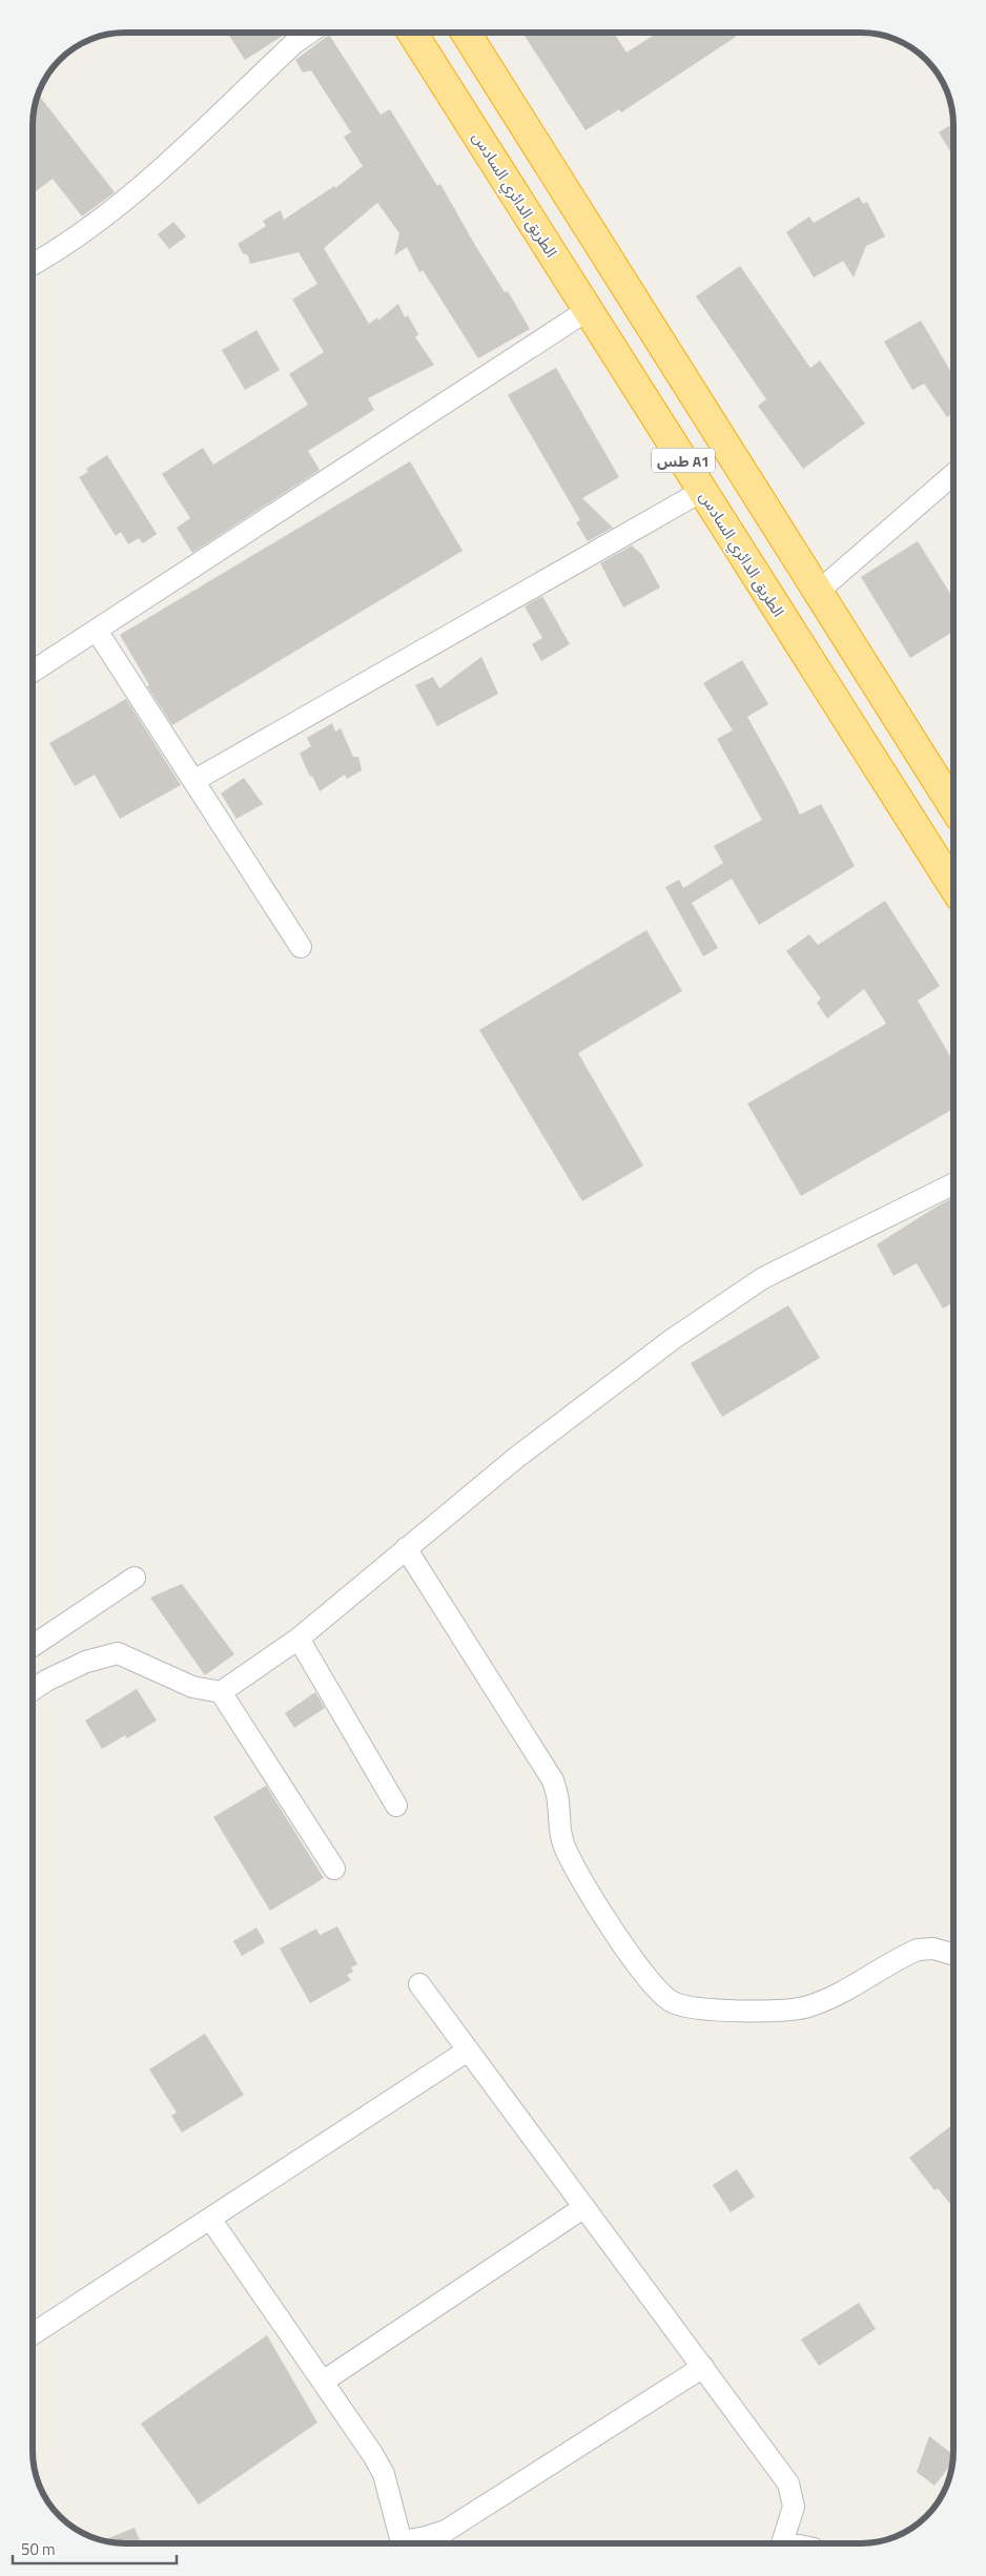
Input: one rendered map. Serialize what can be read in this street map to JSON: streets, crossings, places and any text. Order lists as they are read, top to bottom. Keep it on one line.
{"streets":{"highway":["الطريق الدائري السادس","طس A1"]},"scale_bar":"50 m"}
